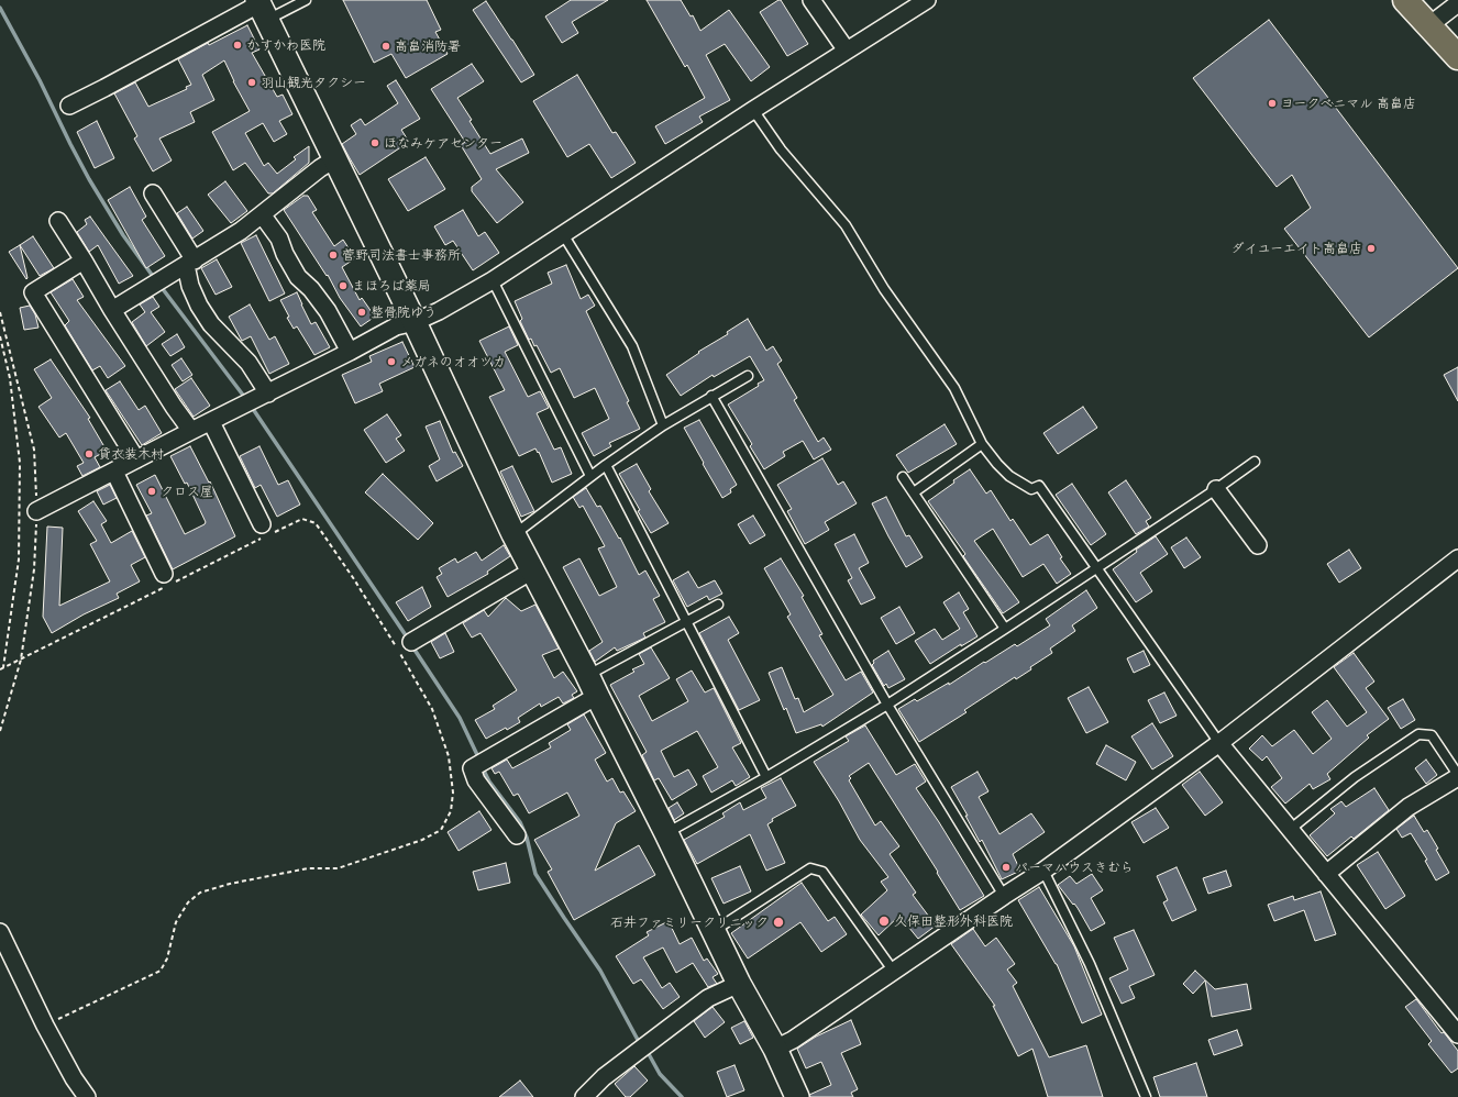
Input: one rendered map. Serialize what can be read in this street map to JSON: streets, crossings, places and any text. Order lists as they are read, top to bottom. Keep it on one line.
{"places":["かすかわ医院","高畠消防署","羽山観光タクシー","ヨークベニマル 高畠店","ほなみケアセンター","ダイユーエイト高畠店","菅野司法書士事務所","まほろば薬局","整骨院ゆう","メガネのオオツカ","貸衣装木村","クロス屋","パーマハウスきむら","久保田整形外科医院","石井ファミリークリニック"]}
